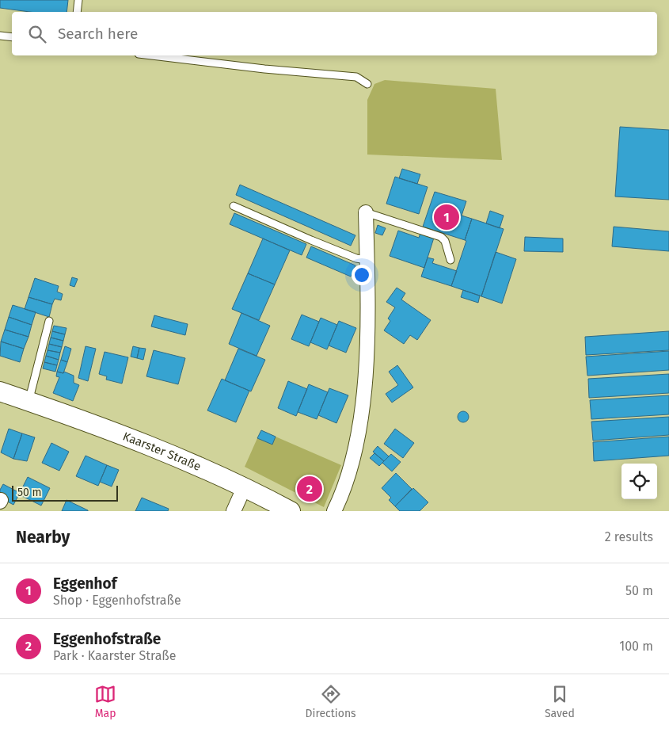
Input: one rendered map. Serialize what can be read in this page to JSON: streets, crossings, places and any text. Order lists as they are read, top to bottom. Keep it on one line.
{"streets":{"main road":["Kaarster Straße"]},"scale_bar":"50 m","page":{"search":"Search here","pins":["1","2"],"scale":"50 m","heading":["Nearby","2 results"],"list":[{"mark":"1","name":"Eggenhof","note":"Shop · Eggenhofstraße","value":"50 m"},{"mark":"2","name":"Eggenhofstraße","note":"Park · Kaarster Straße","value":"100 m"}],"nav":["Map","Directions","Saved"]}}
